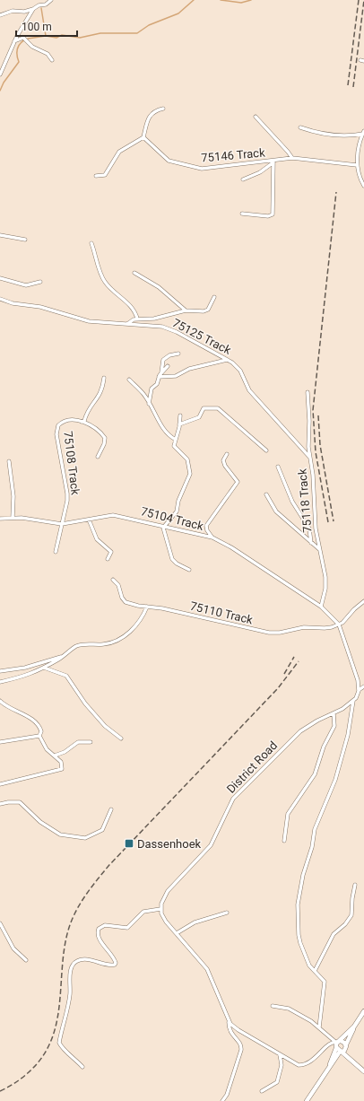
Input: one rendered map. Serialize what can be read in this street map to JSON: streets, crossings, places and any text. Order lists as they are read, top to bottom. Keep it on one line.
{"streets":{"street":["75146 Track","75125 Track","75108 Track","75118 Track","75104 Track","75110 Track","District Road"]},"crossings":[["75125 Track","75118 Track"],["75108 Track","75104 Track"],["75118 Track","75104 Track"]],"places":{"transit":["Dassenhoek"]},"scale_bar":"100 m"}
